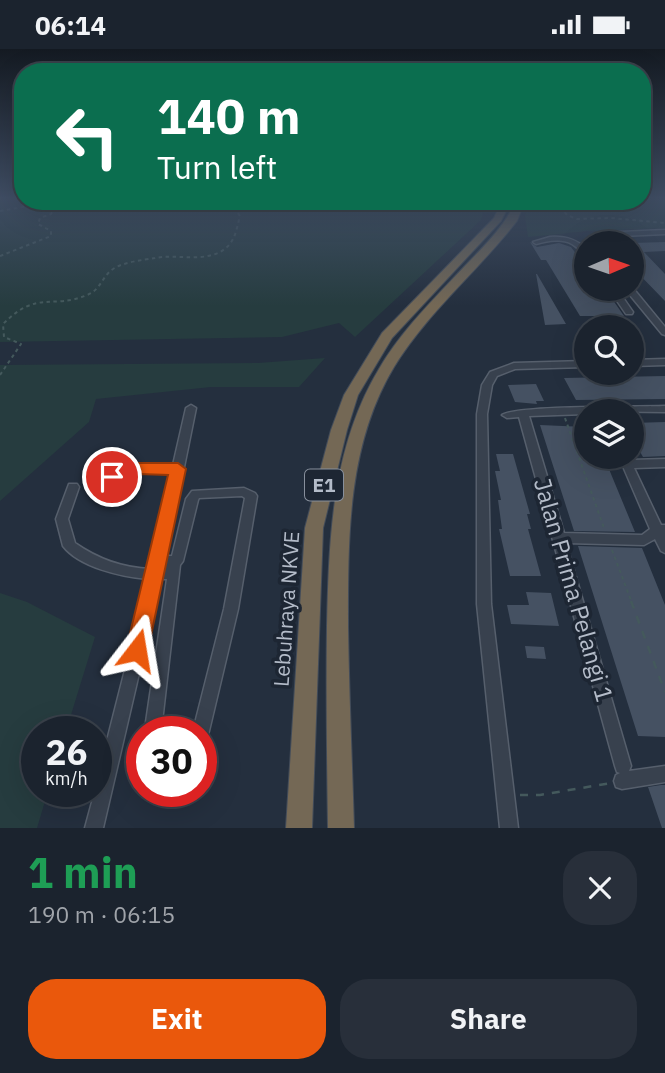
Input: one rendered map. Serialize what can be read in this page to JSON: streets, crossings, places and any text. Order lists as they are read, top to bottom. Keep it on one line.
{"streets":{"highway":["E1","Lebuhraya NKVE"],"street":["Jalan Prima Pelangi 1"]},"north":"right","page":{"status":"06:14","turn":["140 m","Turn left"],"speed":"26 km/h","limit":"30","heading":["1 min","190 m · 06:15"],"buttons":["Exit","Share"]}}
